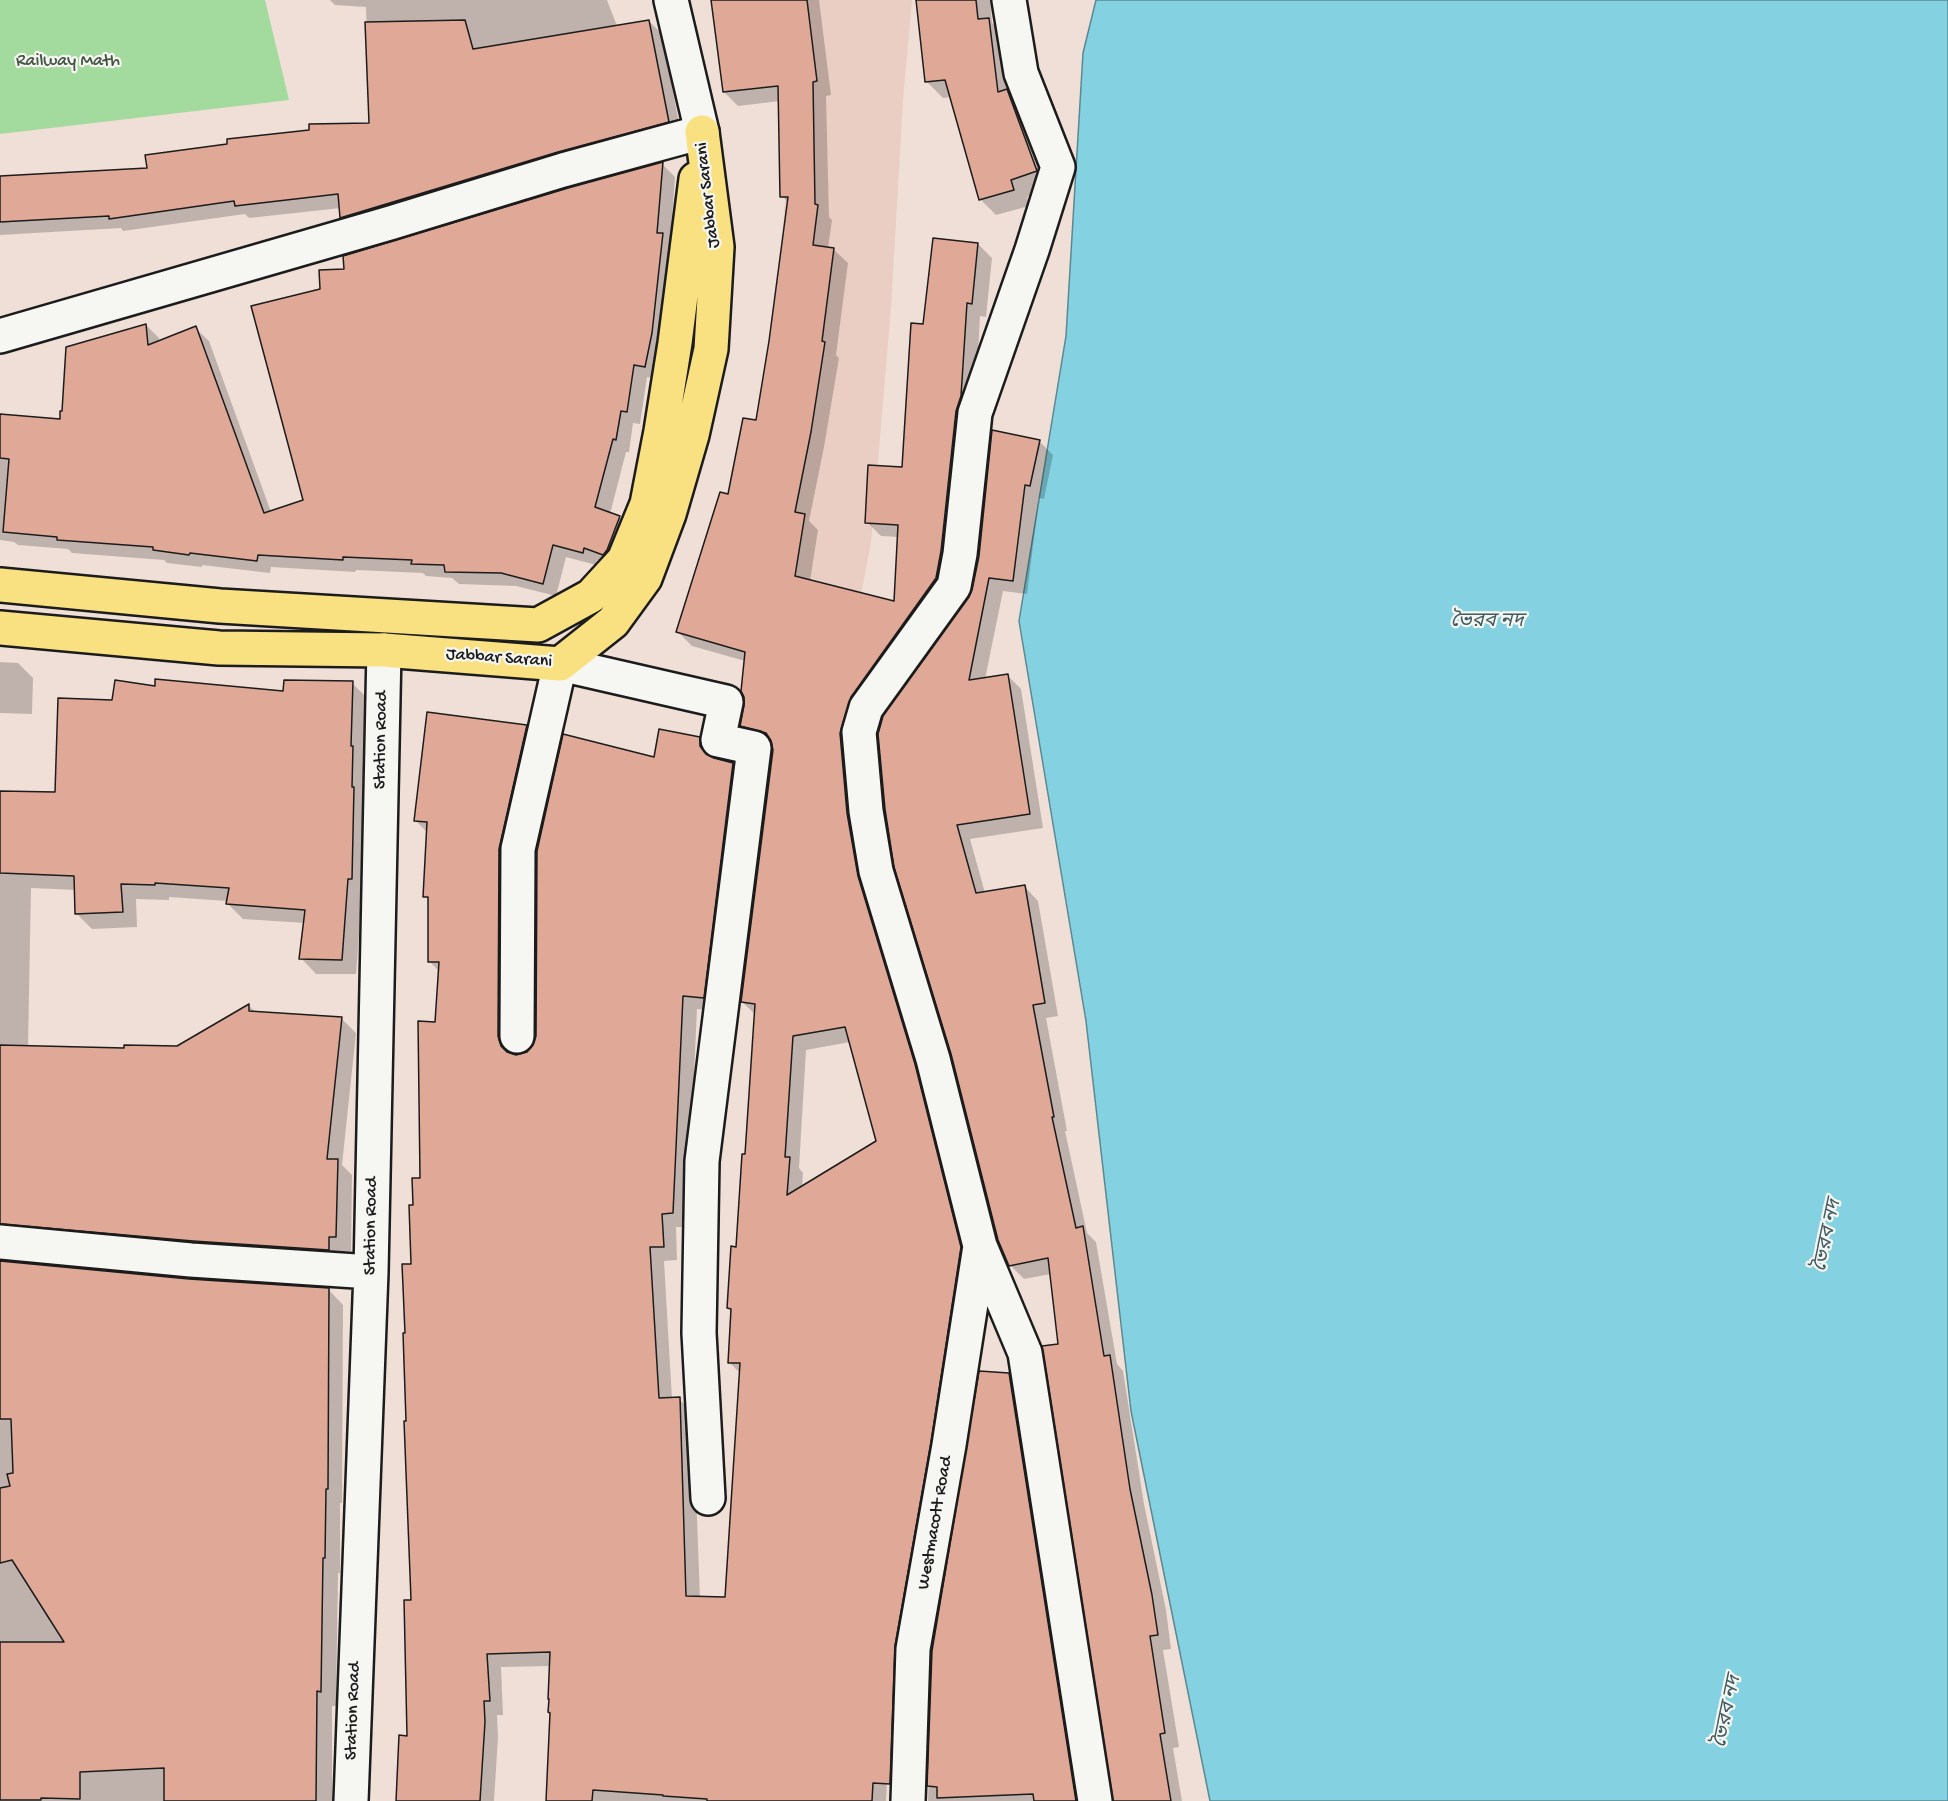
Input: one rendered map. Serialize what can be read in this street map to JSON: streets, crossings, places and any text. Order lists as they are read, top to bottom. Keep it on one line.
{"streets":{"main road":["Jabbar Sarani"],"street":["Station Road","Westmacott Road"]},"crossings":[["Jabbar Sarani","Station Road"]],"water":["ভৈরব নদ"],"parks":["Railway Math"]}
